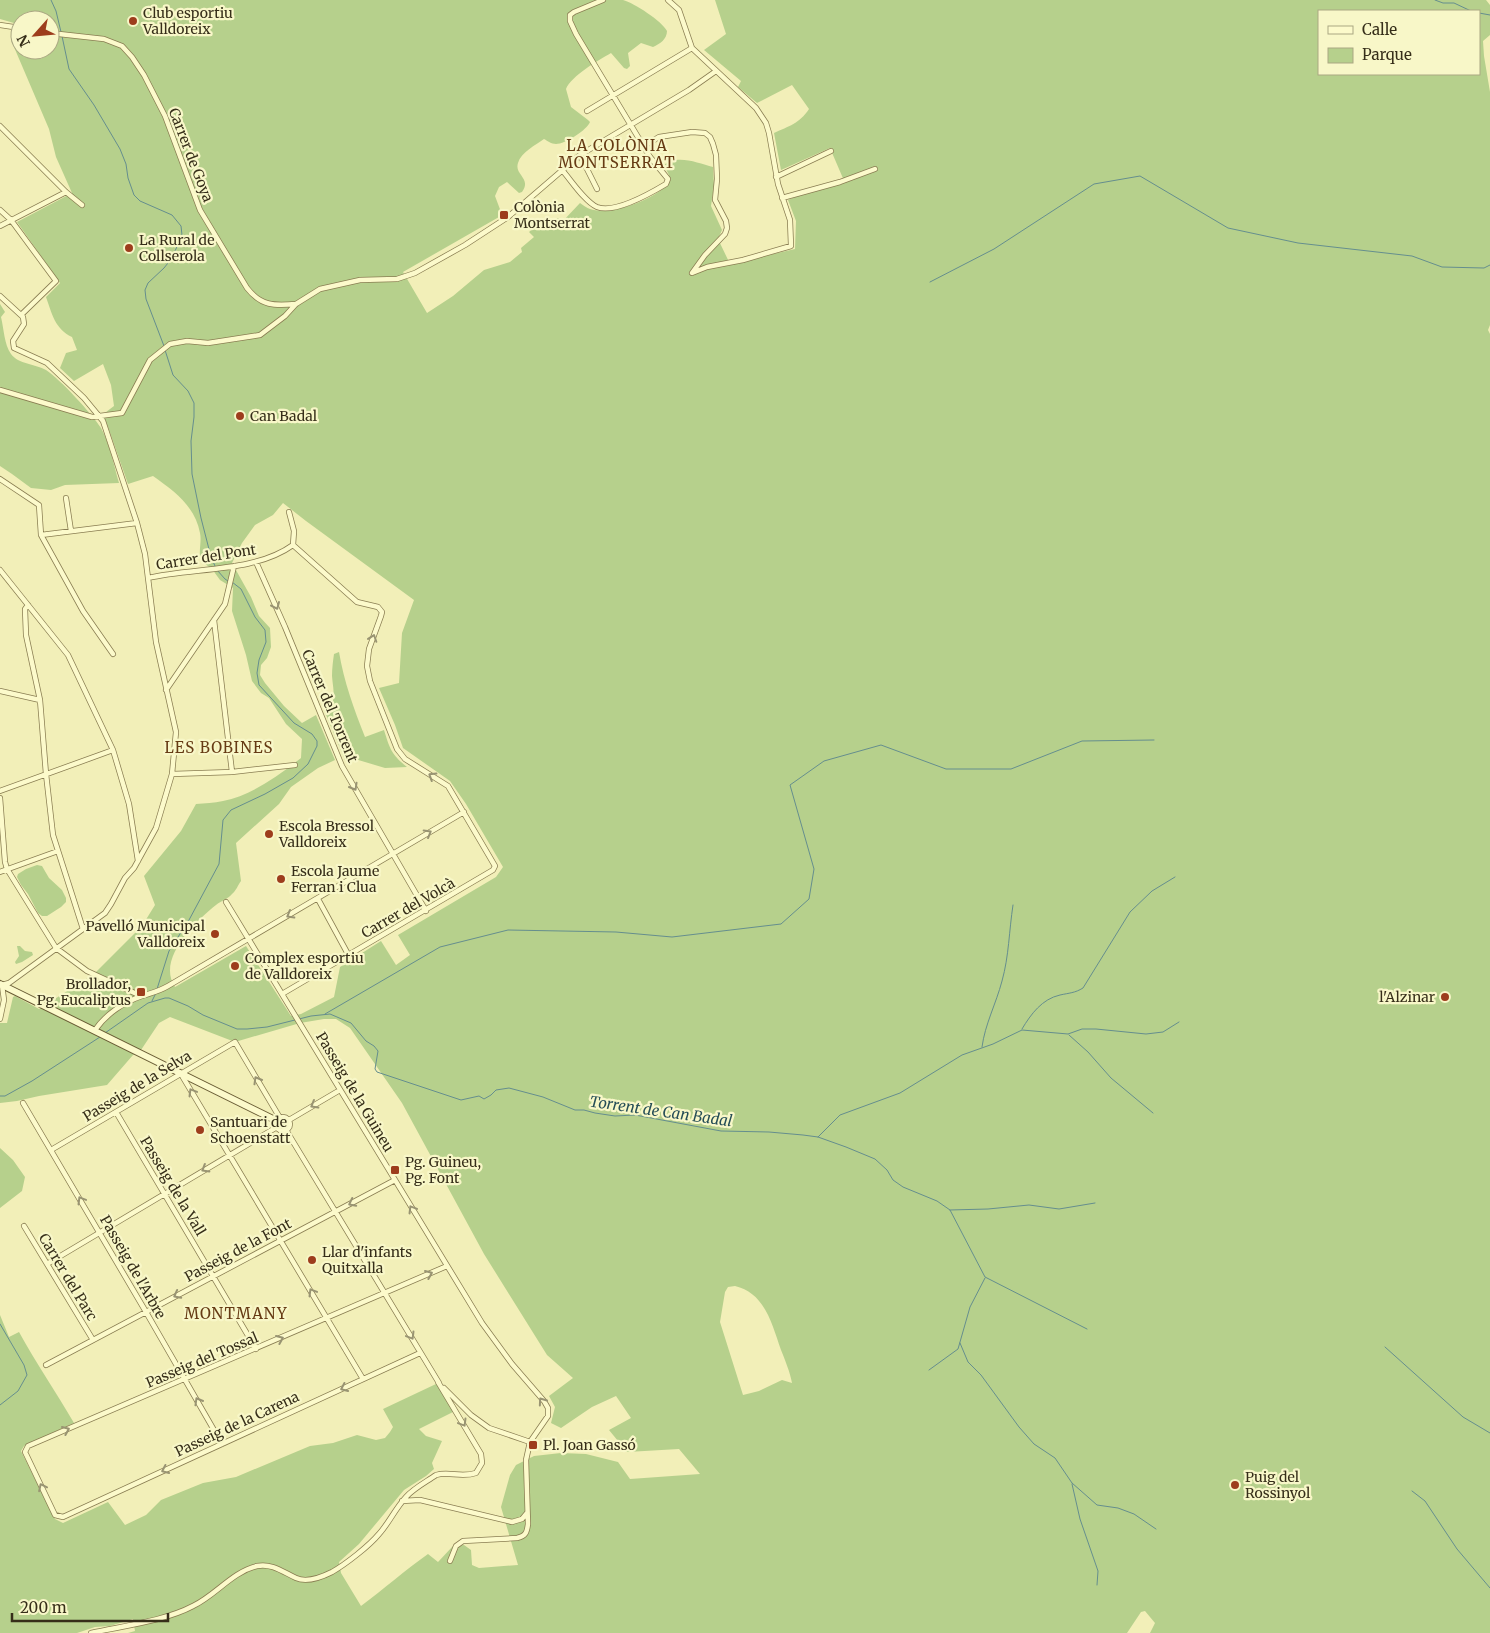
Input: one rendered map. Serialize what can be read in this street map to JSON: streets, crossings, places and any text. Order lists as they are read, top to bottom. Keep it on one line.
{"streets":{"street":["Carrer de Goya","Carrer del Pont","Carrer del Torrent","Carrer del Volcà","Passeig de la Selva","Passeig de la Guineu","Passeig de la Vall","Passeig de la Font","Passeig de l'Arbre","Carrer del Parc","Passeig del Tossal","Passeig de la Carena"]},"crossings":[["Carrer del Pont","Carrer del Torrent"],["Carrer del Torrent","Carrer del Volcà"],["Carrer del Volcà","Passeig de la Guineu"],["Passeig de la Selva","Passeig de la Vall"],["Passeig de la Selva","Passeig de l'Arbre"],["Passeig de la Guineu","Passeig de la Font"],["Passeig de la Guineu","Passeig del Tossal"],["Passeig de la Vall","Passeig de la Font"],["Passeig de la Vall","Passeig del Tossal"],["Passeig de la Font","Passeig de l'Arbre"],["Passeig de la Font","Carrer del Parc"],["Passeig de l'Arbre","Passeig del Tossal"],["Passeig de l'Arbre","Passeig de la Carena"],["Passeig del Tossal","Passeig de la Carena"]],"one_way":["Carrer del Torrent","Passeig de la Guineu","Passeig de la Font","Passeig de l'Arbre","Passeig del Tossal","Passeig de la Carena"],"districts":["LA COLÒNIA MONTSERRAT","LES BOBINES","MONTMANY"],"water":["Torrent de Can Badal"],"places":{"other":["Club esportiu Valldoreix","La Rural de Collserola","Can Badal","Escola Bressol Valldoreix","Escola Jaume Ferran i Clua","Pavelló Municipal Valldoreix","Complex esportiu de Valldoreix","l'Alzinar","Santuari de Schoenstatt","Llar d'infants Quitxalla","Puig del Rossinyol"],"transit":["Colònia Montserrat","Brollador, Pg. Eucaliptus","Pg. Guineu, Pg. Font","Pl. Joan Gassó"]},"legend":["Calle","Parque"],"scale_bar":"200 m","north":"bottom left"}
